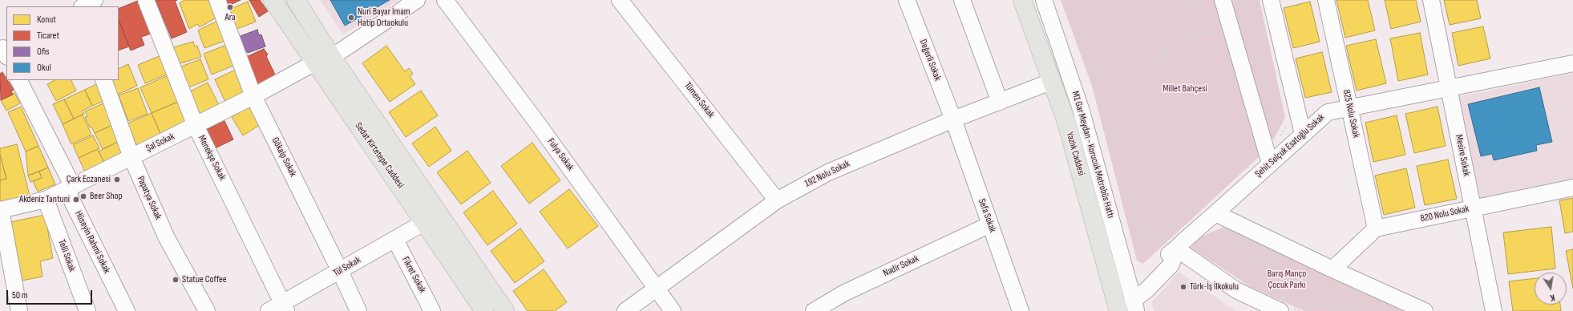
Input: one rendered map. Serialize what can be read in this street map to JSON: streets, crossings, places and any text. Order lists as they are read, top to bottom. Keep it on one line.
{"streets":{"main road":["Yazlık Caddesi","Sedat Kirtetepe Caddesi"],"street":["Değerli Sokak","Tümen Sokak","825 Nolu Sokak","Şal Sokak","Şehit Selçuk Esatoğlu Sokak","Fulya Sokak","M1 Gar Meydan - Korucuk Metrobüs Hattı","Mesire Sokak","Gökalp Sokak","Menekşe Sokak","192 Nolu Sokak","Papatya Sokak","820 Nolu Sokak","Sefa Sokak","Hüseyin Rahmi Sokak","Telli Sokak","Nadir Sokak","Tül Sokak","Fikret Sokak"]},"crossings":[["Değerli Sokak","192 Nolu Sokak"],["Değerli Sokak","Sefa Sokak"],["Tümen Sokak","192 Nolu Sokak"],["825 Nolu Sokak","Şehit Selçuk Esatoğlu Sokak"],["825 Nolu Sokak","820 Nolu Sokak"],["Şal Sokak","Sedat Kirtetepe Caddesi"],["Şal Sokak","Gökalp Sokak"],["Şal Sokak","Menekşe Sokak"],["Şal Sokak","Papatya Sokak"],["Şal Sokak","Hüseyin Rahmi Sokak"],["Şal Sokak","Telli Sokak"],["Şehit Selçuk Esatoğlu Sokak","M1 Gar Meydan - Korucuk Metrobüs Hattı"],["Şehit Selçuk Esatoğlu Sokak","Mesire Sokak"],["Yazlık Caddesi","192 Nolu Sokak"],["Fulya Sokak","192 Nolu Sokak"],["Sedat Kirtetepe Caddesi","Tül Sokak"],["Mesire Sokak","820 Nolu Sokak"],["Gökalp Sokak","Tül Sokak"],["Menekşe Sokak","Tül Sokak"],["192 Nolu Sokak","Sefa Sokak"],["Sefa Sokak","Nadir Sokak"],["Tül Sokak","Fikret Sokak"]],"parks":["Millet Bahçesi","Barış Manço Çocuk Parkı"],"places":["Ara","Nuri Bayar İmam Hatip Ortaokulu","Çark Eczanesi","Beer Shop","Akdeniz Tantuni","Statue Coffee","Türk-İş İlkokulu"],"legend":["Konut","Ticaret","Ofis","Okul"],"scale_bar":"50 m","north":"bottom"}
